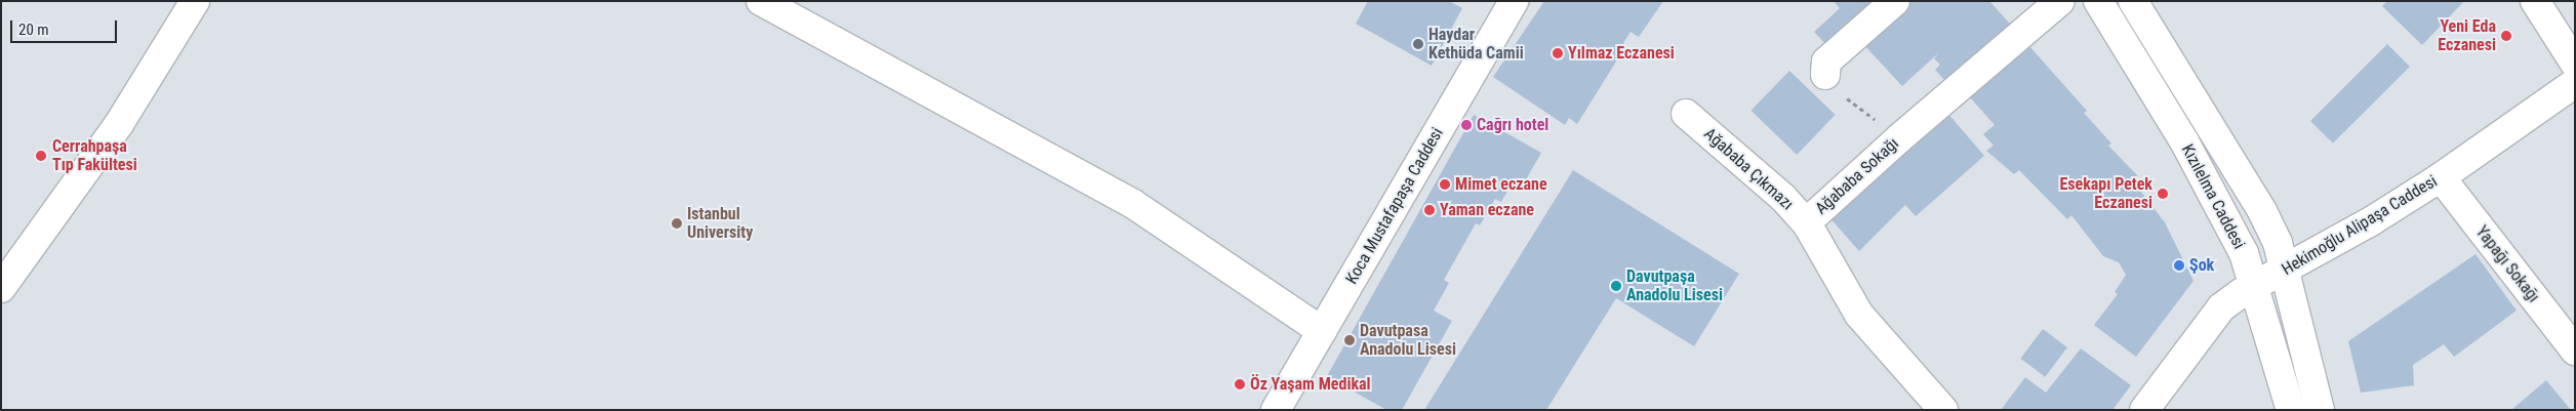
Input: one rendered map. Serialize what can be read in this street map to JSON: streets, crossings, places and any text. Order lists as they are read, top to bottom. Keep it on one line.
{"streets":{"street":["Ağababa Çıkmazı","Ağababa Sokağı","Kızılelma Caddesi","Koca Mustafapaşa Caddesi","Hekimoğlu Alipaşa Caddesi","Yapağı Sokağı"]},"crossings":[["Ağababa Çıkmazı","Ağababa Sokağı"],["Kızılelma Caddesi","Hekimoğlu Alipaşa Caddesi"],["Hekimoğlu Alipaşa Caddesi","Yapağı Sokağı"]],"places":["Yeni Eda Eczanesi","Haydar Kethüda Camii","Yılmaz Eczanesi","Cağrı hotel","Cerrahpaşa Tıp Fakültesi","Mimet eczane","Esekapı Petek Eczanesi","Yaman eczane","Istanbul University","Şok","Davutpaşa Anadolu Lisesi","Davutpasa Anadolu Lisesi","Öz Yaşam Medikal"],"scale_bar":"20 m"}
